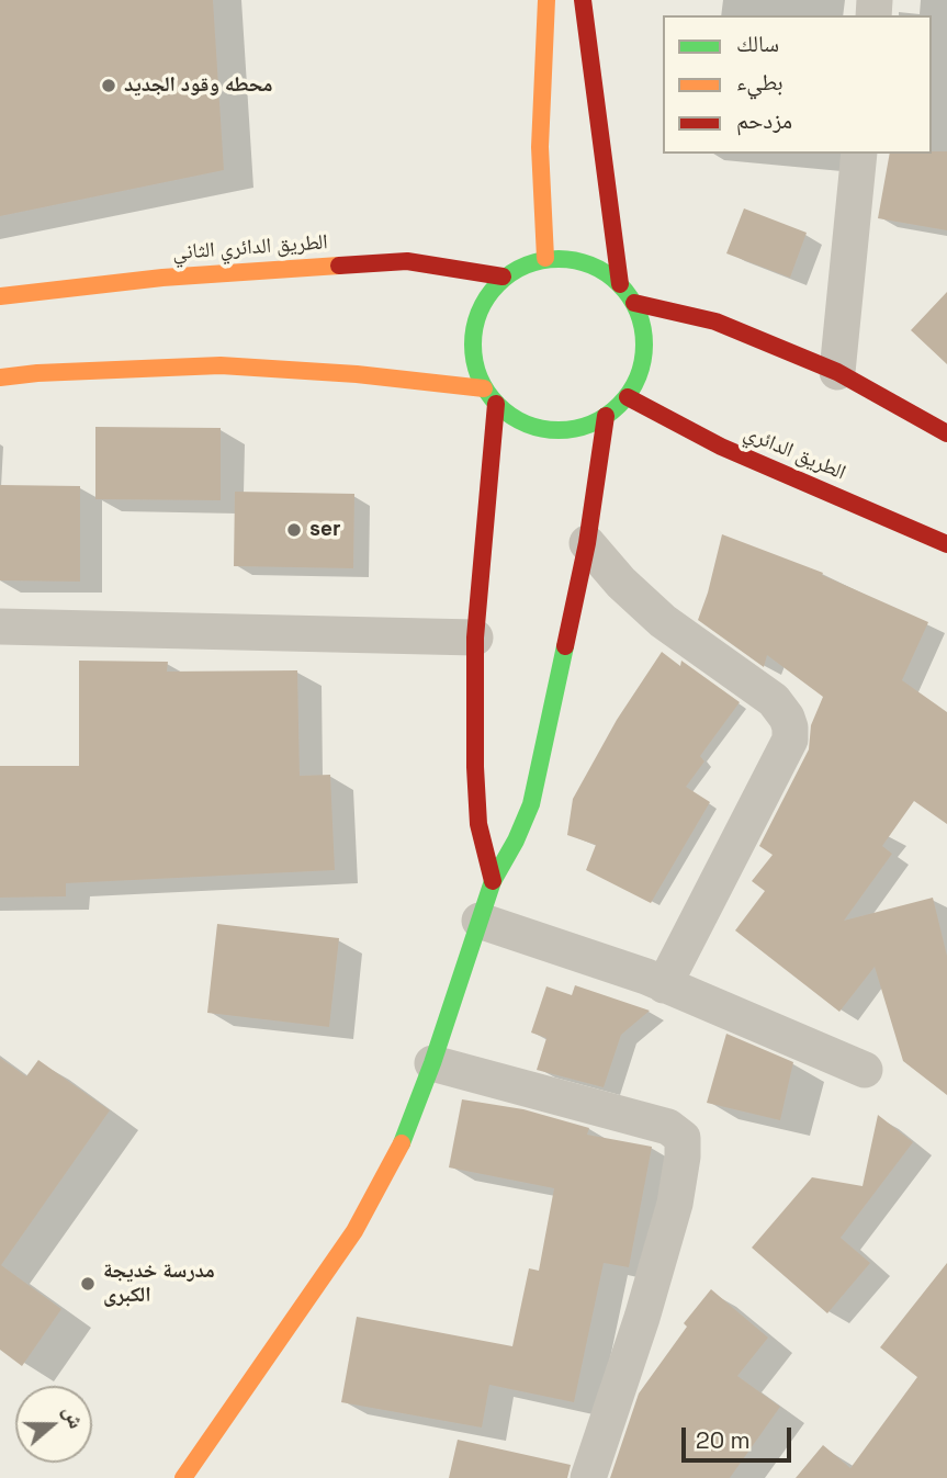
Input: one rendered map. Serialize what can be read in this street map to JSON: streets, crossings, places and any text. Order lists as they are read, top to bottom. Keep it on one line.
{"streets":{"main road":["الطريق الدائري الثاني","الطريق الدائري"]},"crossings":[["الطريق الدائري الثاني","الطريق الدائري"]],"places":["محطه وقود الجديد","ser","مدرسة خديجة الكبرى"],"legend":["سالك","بطيء","مزدحم"],"scale_bar":"20 m","north":"right"}
